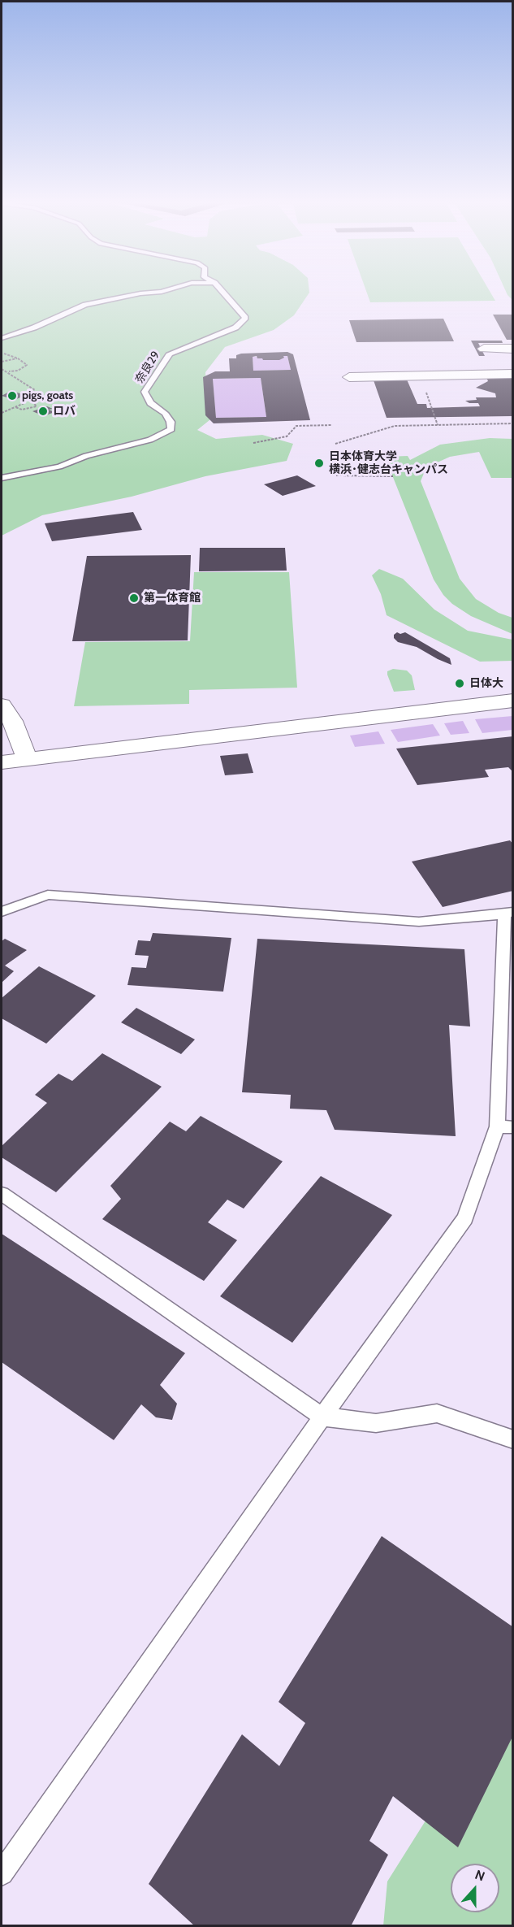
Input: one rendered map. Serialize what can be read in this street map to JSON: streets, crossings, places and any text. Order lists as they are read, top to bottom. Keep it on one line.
{"streets":{"lane":["奈良29"]},"places":["pigs, goats","ロバ","日本体育大学 横浜･健志台キャンパス","第一体育館","日体大"],"north":"top"}
